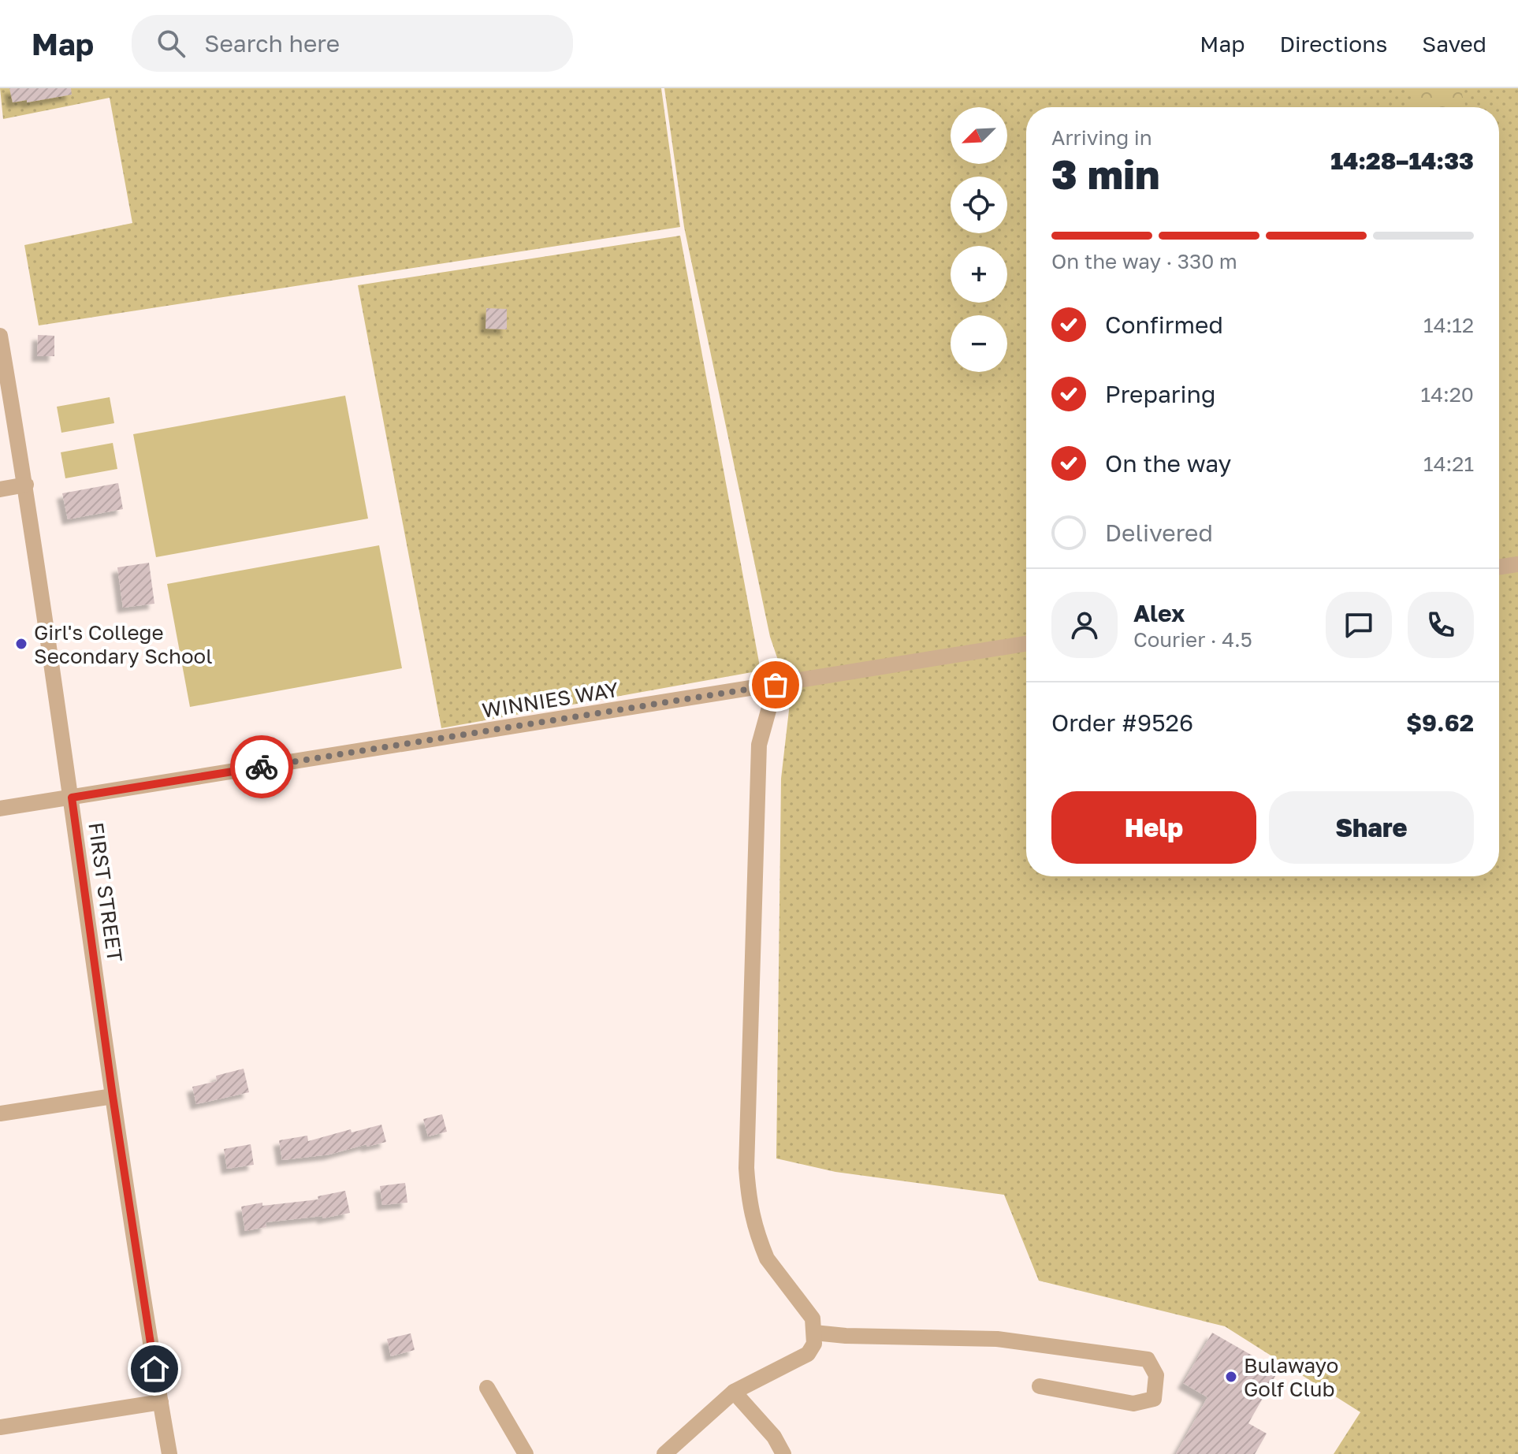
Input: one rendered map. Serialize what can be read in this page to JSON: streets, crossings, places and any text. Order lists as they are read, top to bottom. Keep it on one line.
{"streets":{"street":["WINNIES WAY","FIRST STREET"]},"crossings":[["WINNIES WAY","FIRST STREET"]],"places":["Girl's College Secondary School","Bulawayo Golf Club"],"north":"bottom left","page":{"header":"Map","search":"Search here","nav":["Map","Directions","Saved"],"map_buttons":["+","−"],"heading":["3 min","Arriving in","14:28–14:33"],"panel":["Alex","Courier · 4.5","Order #9526","$9.62"],"bar":"On the way · 330 m","list":[["Confirmed","14:12"],["Preparing","14:20"],["On the way","14:21"],"Delivered"],"buttons":["Help","Share"]}}
